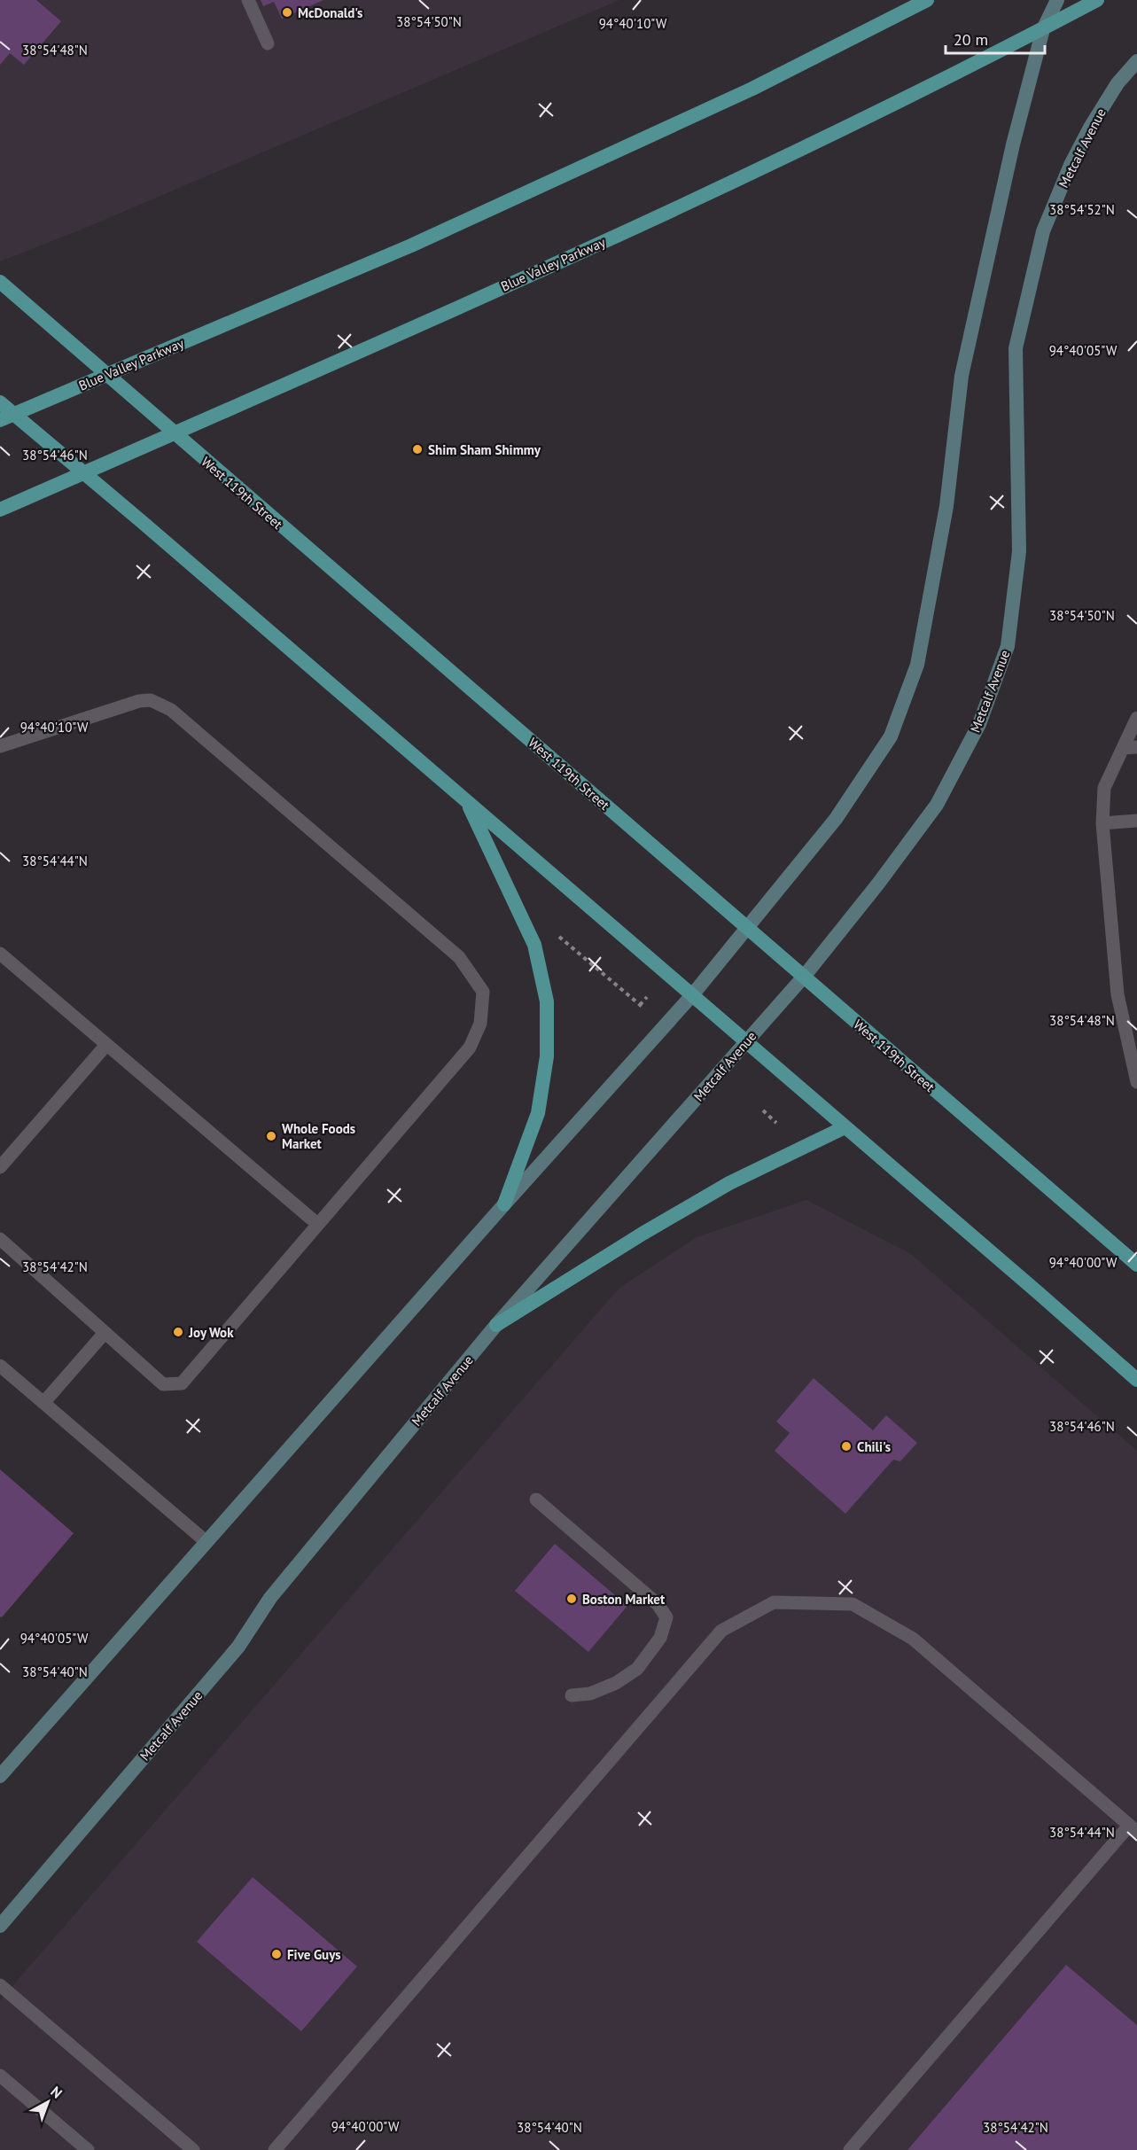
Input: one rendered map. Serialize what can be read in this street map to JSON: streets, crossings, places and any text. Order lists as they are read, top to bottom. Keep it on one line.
{"streets":{"main road":["Metcalf Avenue","Blue Valley Parkway","West 119th Street"]},"crossings":[["Metcalf Avenue","West 119th Street"],["Blue Valley Parkway","West 119th Street"]],"places":["McDonald's","Shim Sham Shimmy","Whole Foods Market","Joy Wok","Chili's","Boston Market","Five Guys"],"scale_bar":"20 m","north":"top right","coordinates":["38°54'50\"N","94°40'10\"W","38°54'48\"N","38°54'52\"N","94°40'05\"W","38°54'46\"N","38°54'44\"N","94°40'00\"W","38°54'42\"N","38°54'40\"N"]}
